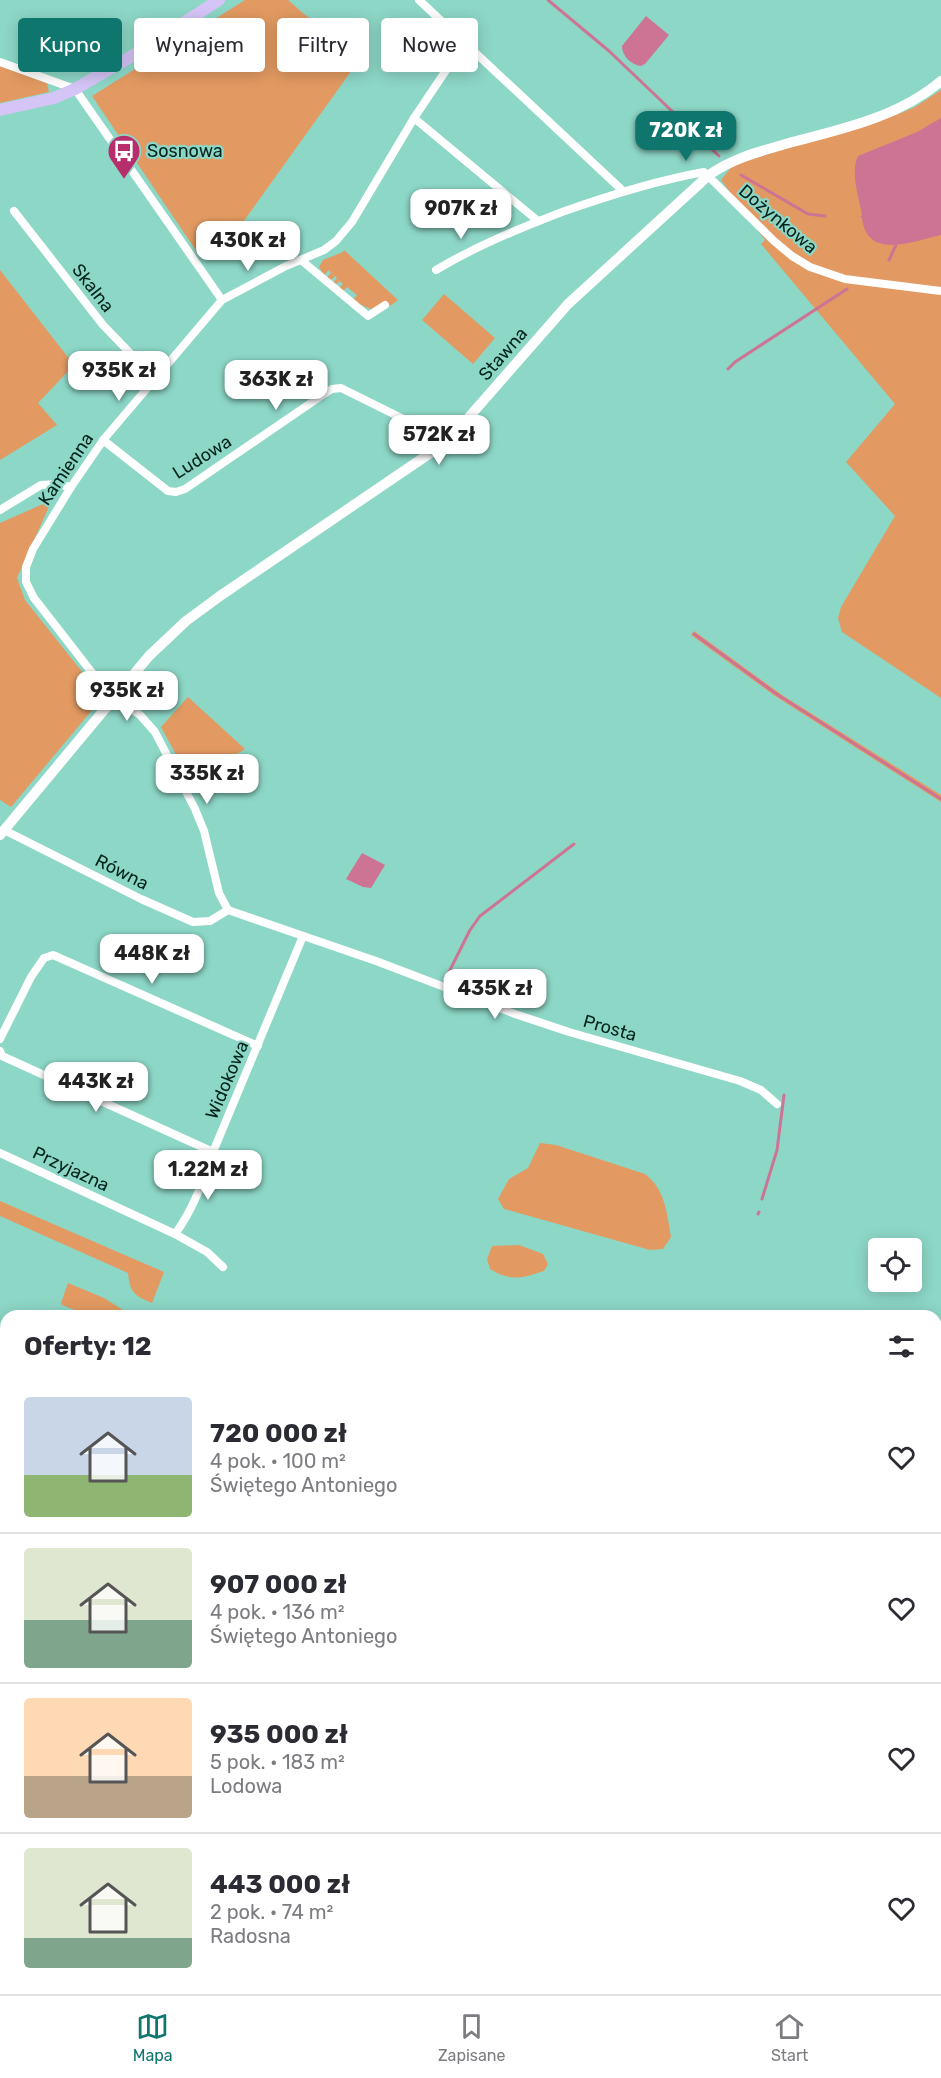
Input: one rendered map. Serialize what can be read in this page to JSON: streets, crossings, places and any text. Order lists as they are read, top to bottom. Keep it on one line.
{"streets":{"street":["Dożynkowa","Skalna","Stawna","Ludowa","Kamienna","Równa","Prosta","Widokowa","Przyjazna"]},"crossings":[["Dożynkowa","Stawna"],["Skalna","Kamienna"],["Stawna","Ludowa"],["Stawna","Kamienna"],["Stawna","Równa"],["Ludowa","Kamienna"],["Kamienna","Równa"],["Kamienna","Prosta"],["Równa","Prosta"],["Prosta","Widokowa"],["Widokowa","Przyjazna"]],"places":{"bus stop":["Sosnowa"]},"page":{"chip":["Kupno","Wynajem","Filtry","Nowe"],"price":["720K zł","907K zł","430K zł","935K zł","363K zł","572K zł","935K zł","335K zł","448K zł","435K zł","443K zł","1.22M zł"],"heading":"Oferty: 12","list":[{"name":"720 000 zł","note":"4 pok. · 100 m² · Świętego Antoniego"},{"name":"907 000 zł","note":"4 pok. · 136 m² · Świętego Antoniego"},{"name":"935 000 zł","note":"5 pok. · 183 m² · Lodowa"},{"name":"443 000 zł","note":"2 pok. · 74 m² · Radosna"}],"tabs":["Mapa","Zapisane","Start"]}}
